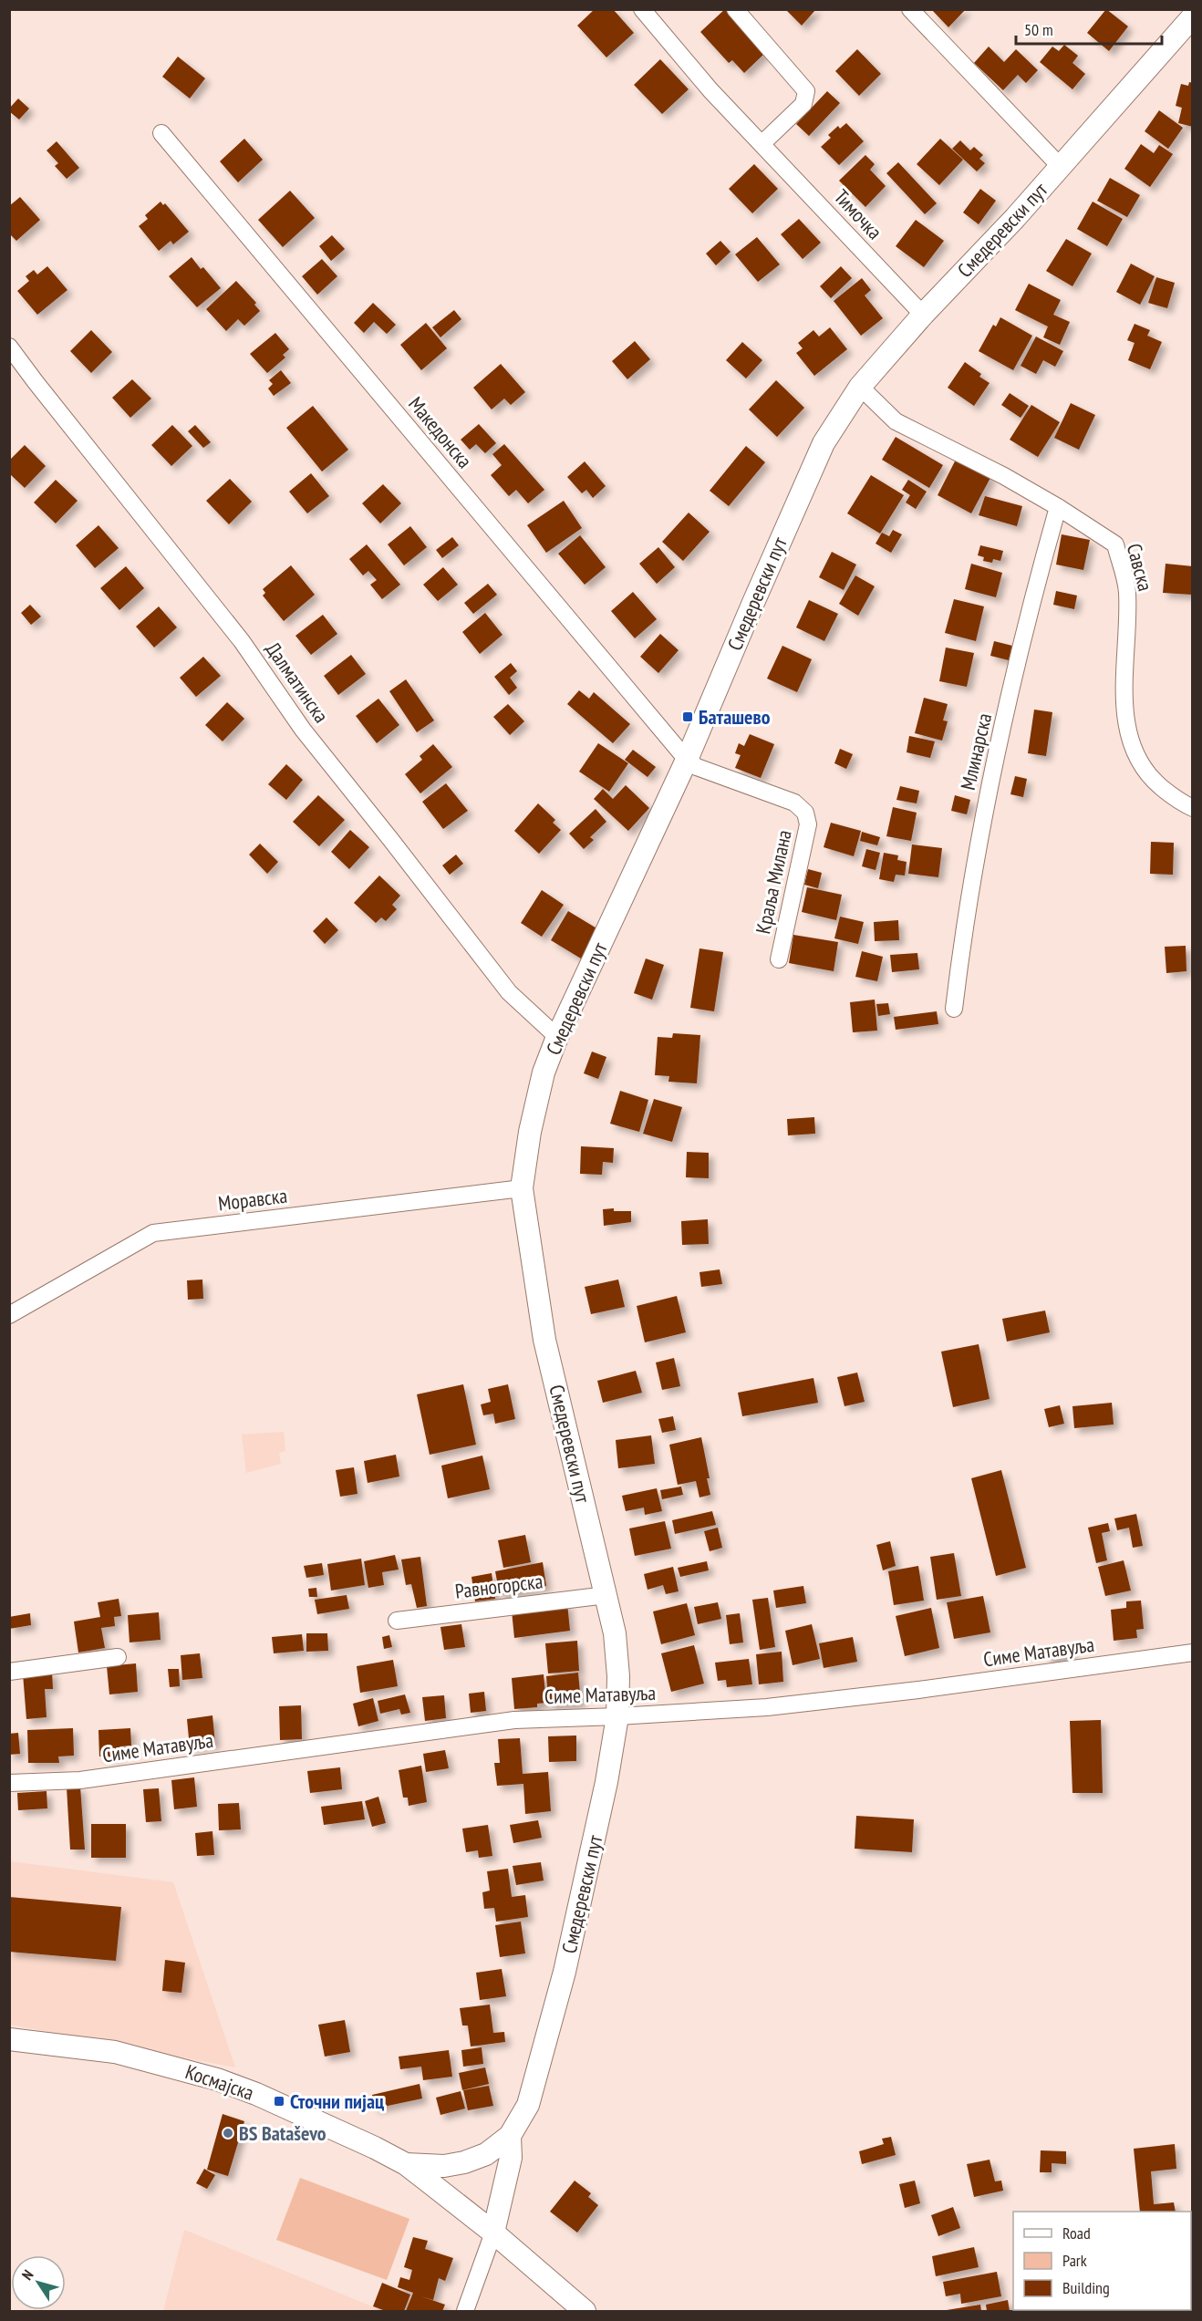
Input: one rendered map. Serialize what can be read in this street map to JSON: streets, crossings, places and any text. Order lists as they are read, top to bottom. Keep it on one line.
{"streets":{"street":["Тимочка","Смедеревски пут","Македонска","Савска","Далматинска","Млинарска","Краља Милана","Моравска","Равногорска","Симе Матавуља","Космајска"]},"crossings":[["Тимочка","Смедеревски пут"],["Смедеревски пут","Македонска"],["Смедеревски пут","Савска"],["Смедеревски пут","Далматинска"],["Смедеревски пут","Краља Милана"],["Смедеревски пут","Моравска"],["Смедеревски пут","Равногорска"],["Смедеревски пут","Симе Матавуља"],["Македонска","Краља Милана"],["Савска","Млинарска"]],"places":{"transit":["Баташево","Сточни пијац"],"other":["BS Bataševo"]},"legend":["Road","Park","Building"],"scale_bar":"50 m","north":"top left"}
